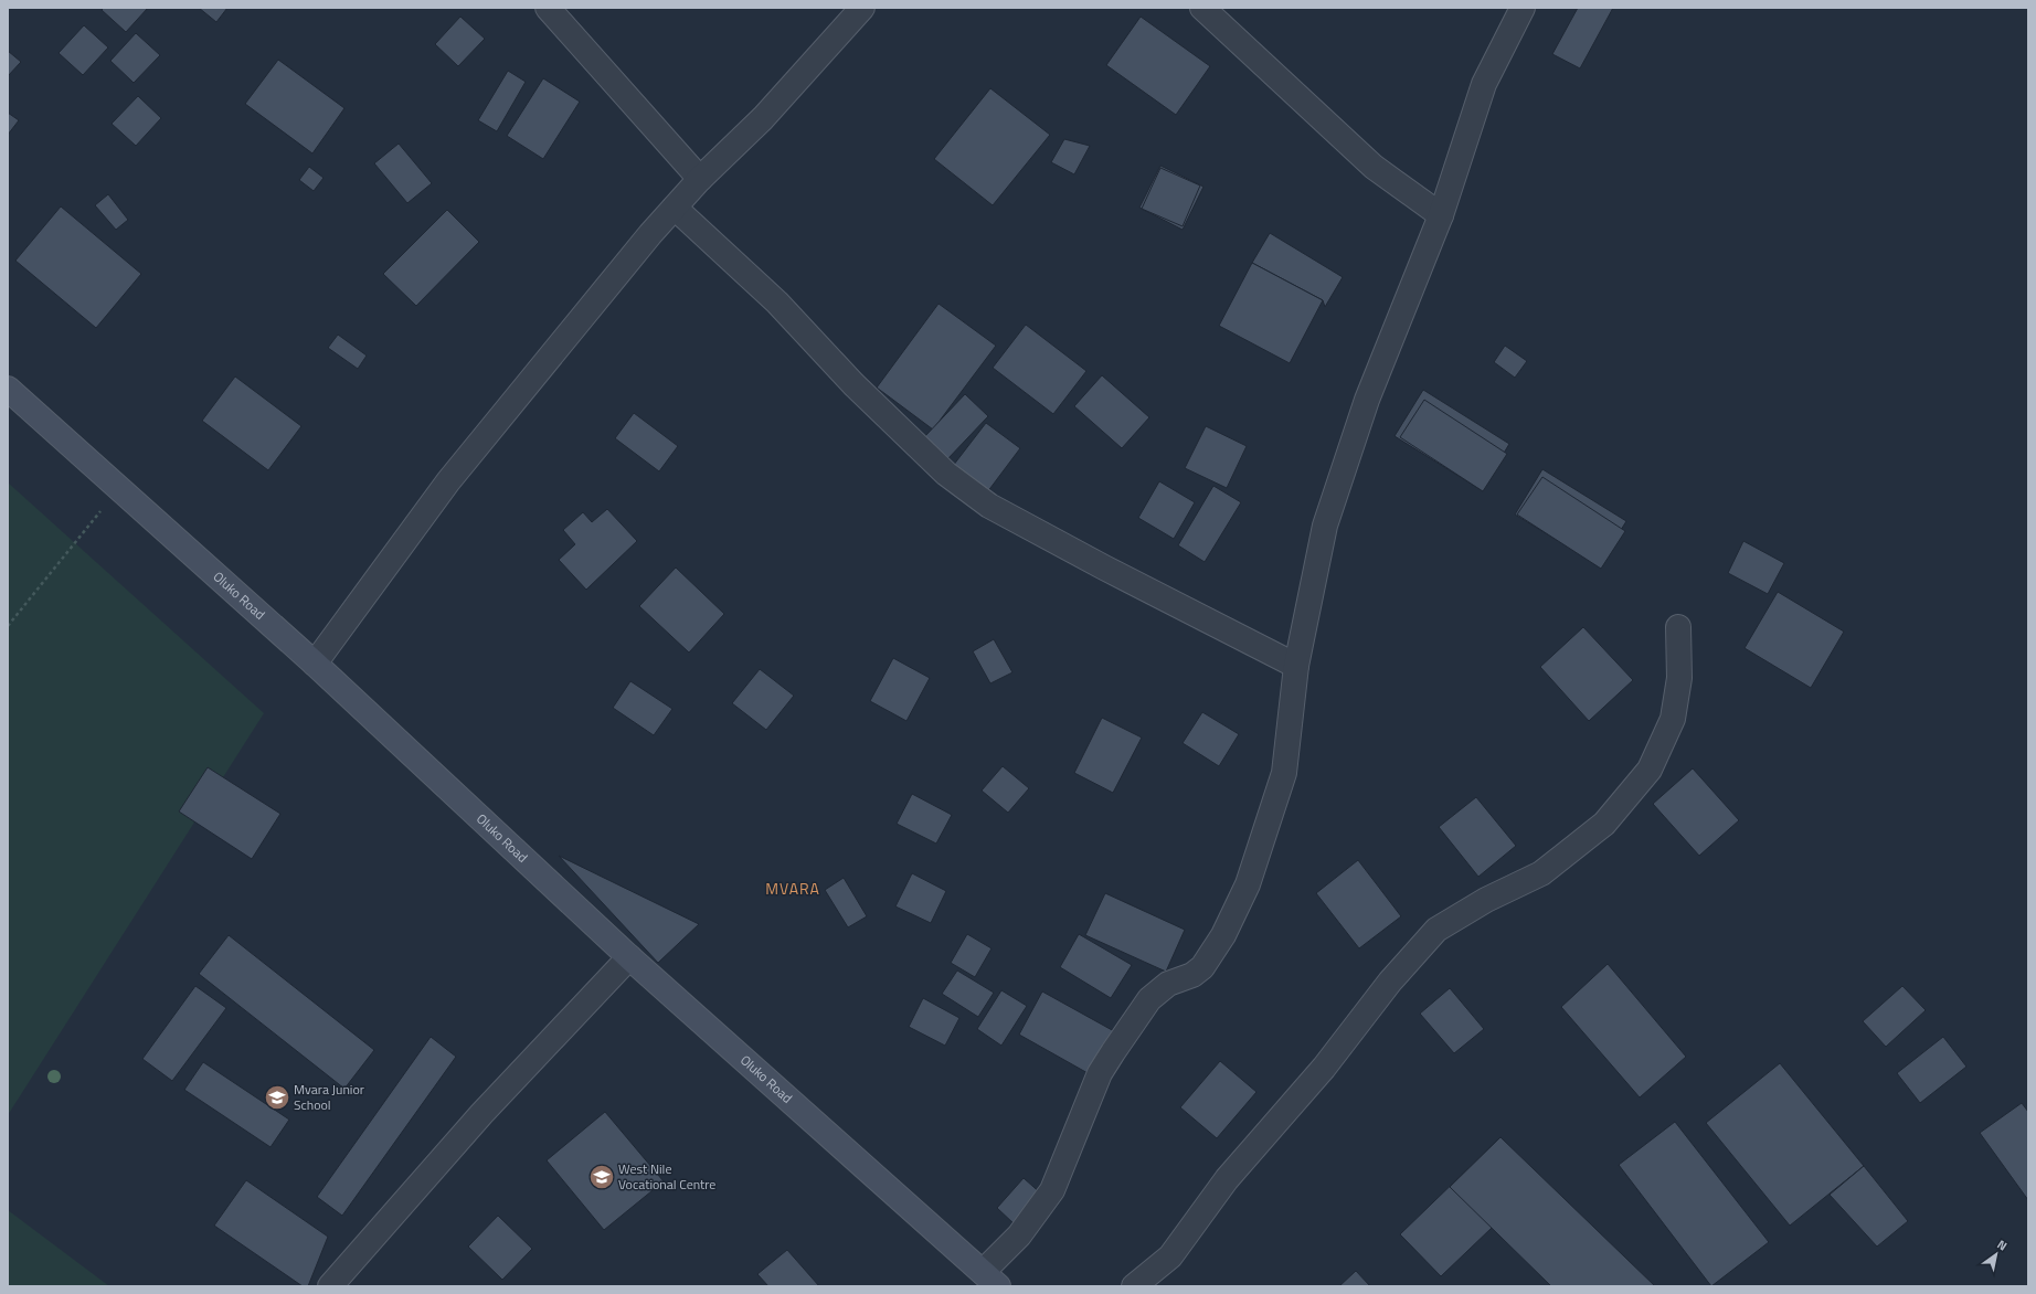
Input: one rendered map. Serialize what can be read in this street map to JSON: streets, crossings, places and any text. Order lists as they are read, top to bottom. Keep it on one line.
{"streets":{"main road":["Oluko Road"]},"districts":["MVARA"],"places":{"school or university":["Mvara Junior School","West Nile Vocational Centre"]},"north":"top right"}
